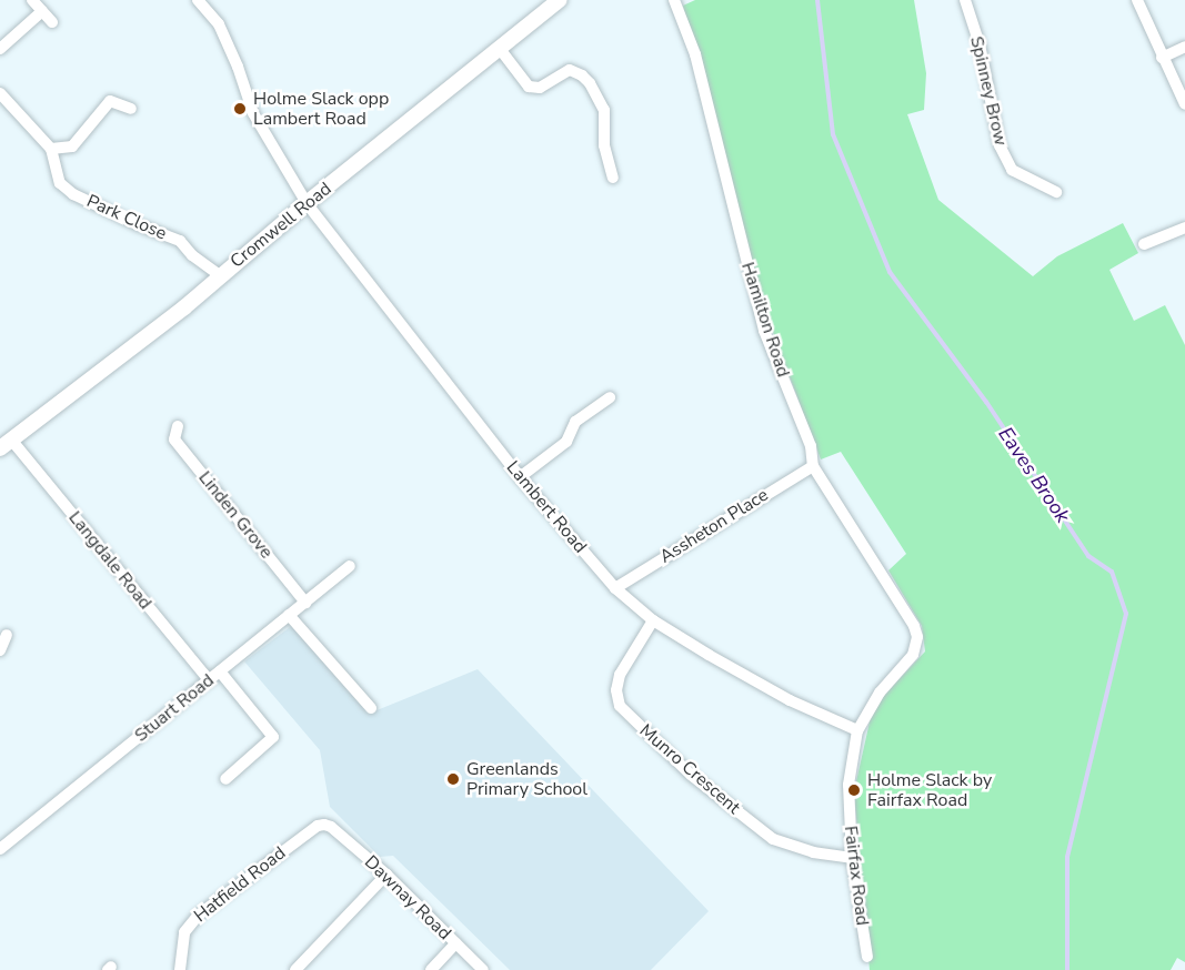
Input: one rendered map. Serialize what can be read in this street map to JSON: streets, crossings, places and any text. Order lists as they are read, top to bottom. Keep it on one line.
{"streets":{"street":["Spinney Brow","Park Close","Cromwell Road","Hamilton Road","Lambert Road","Linden Grove","Assheton Place","Langdale Road","Stuart Road","Munro Crescent","Fairfax Road","Hatfield Road","Dawnay Road"]},"crossings":[["Park Close","Cromwell Road"],["Cromwell Road","Lambert Road"],["Cromwell Road","Langdale Road"],["Hamilton Road","Assheton Place"],["Hamilton Road","Fairfax Road"],["Lambert Road","Assheton Place"],["Lambert Road","Munro Crescent"],["Lambert Road","Fairfax Road"],["Linden Grove","Stuart Road"],["Langdale Road","Stuart Road"],["Munro Crescent","Fairfax Road"],["Hatfield Road","Dawnay Road"]],"water":["Eaves Brook"],"places":["Holme Slack opp Lambert Road","Greenlands Primary School","Holme Slack by Fairfax Road"]}
